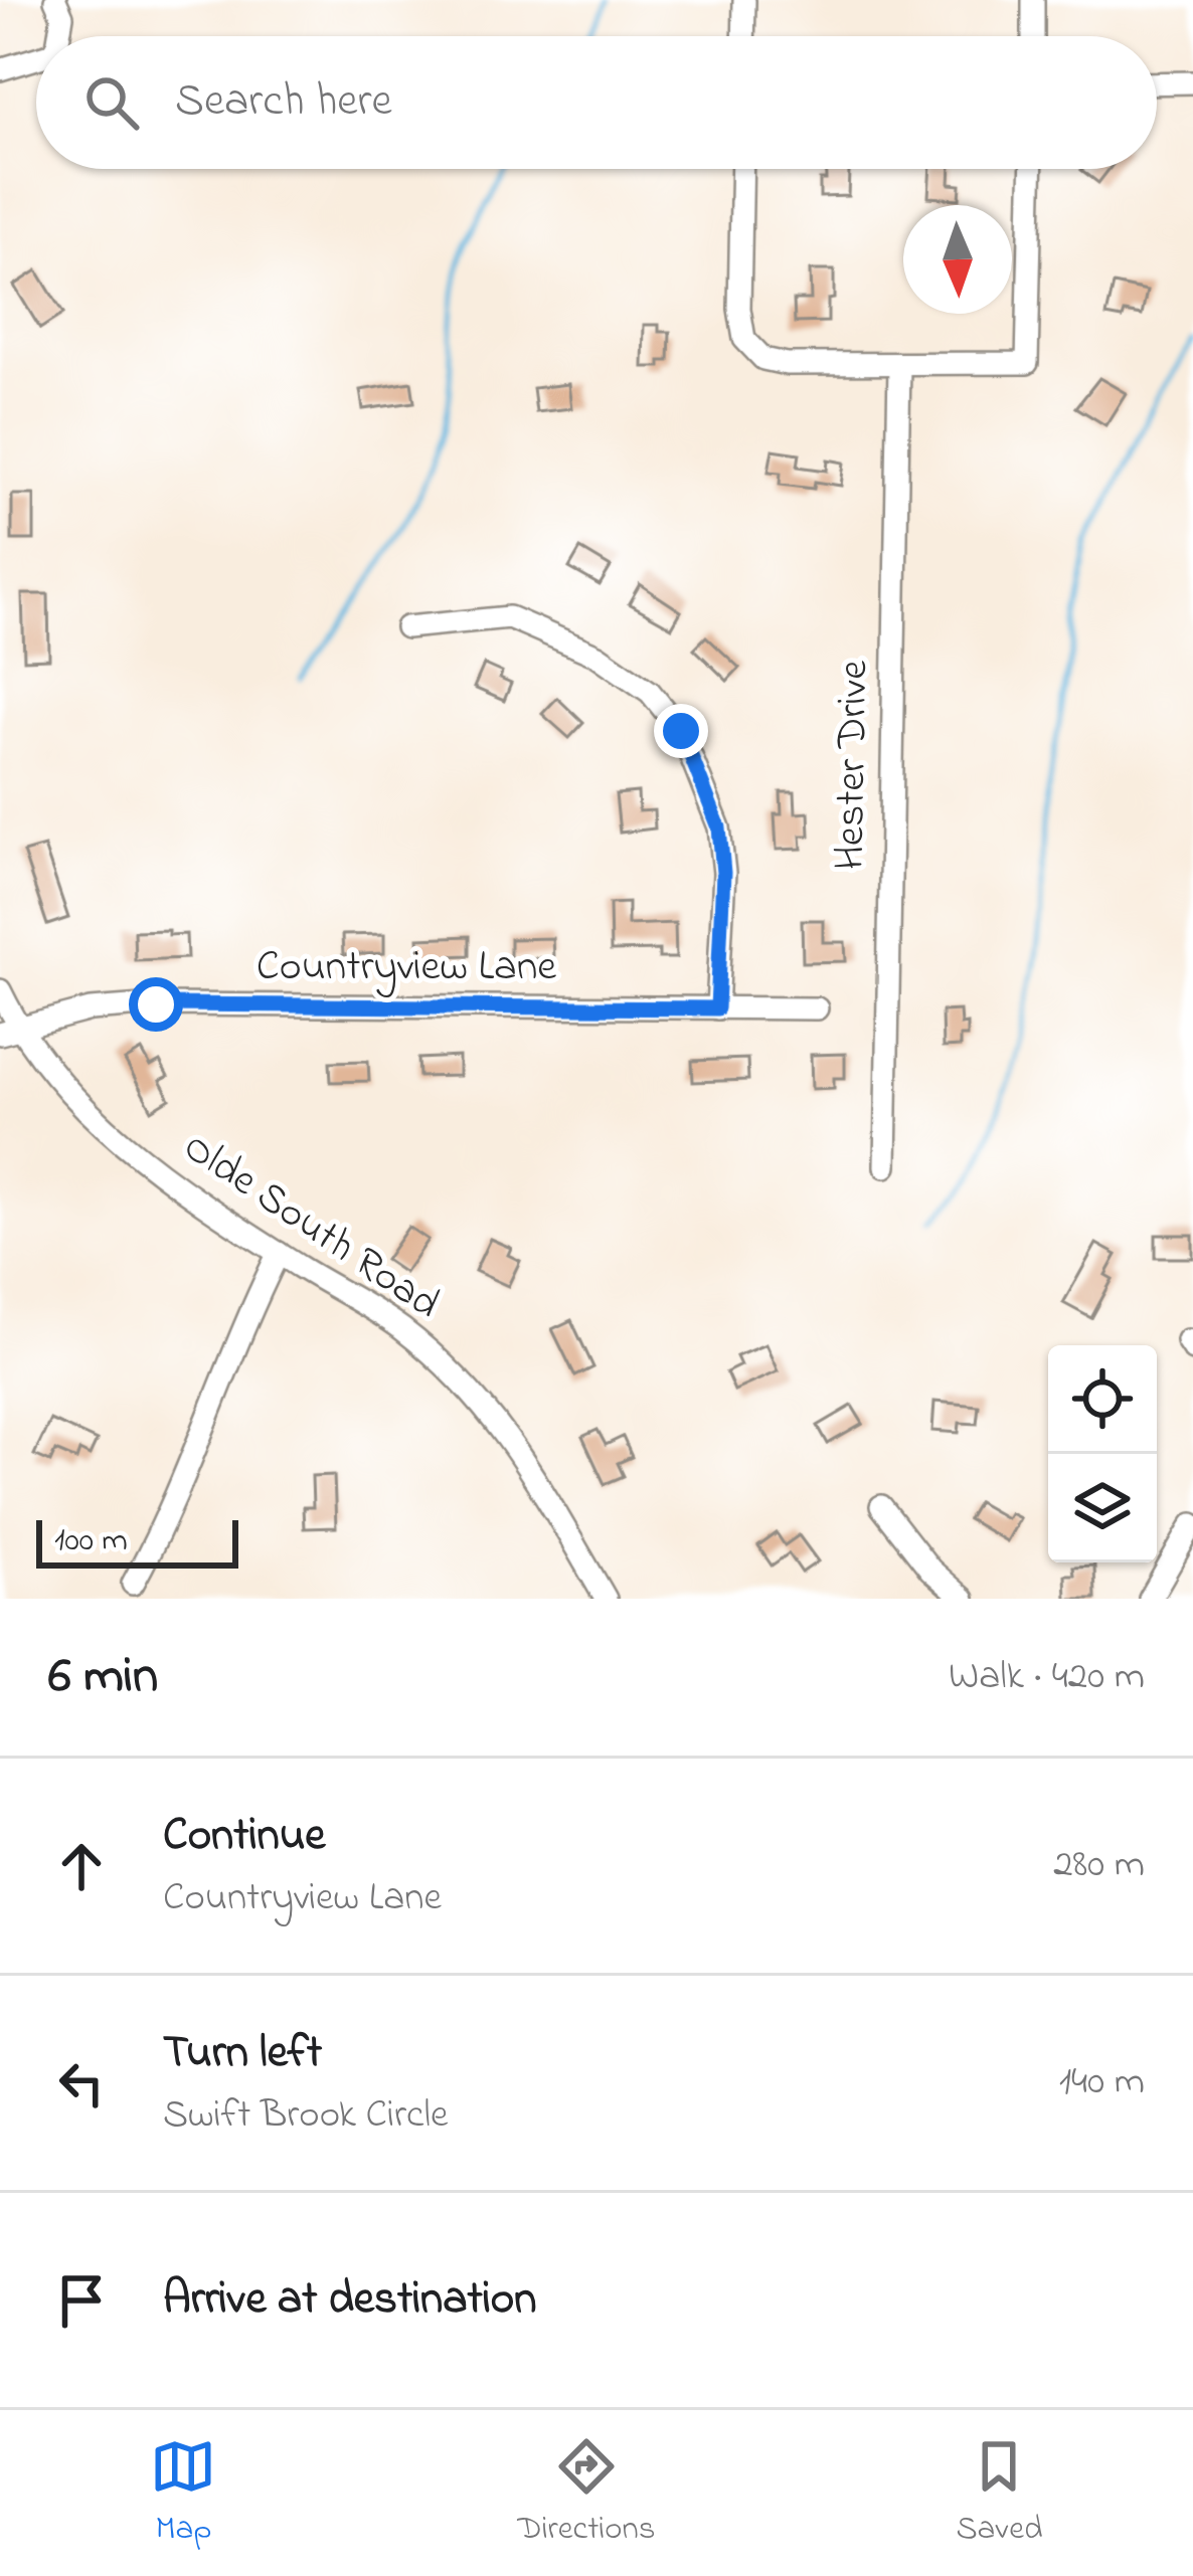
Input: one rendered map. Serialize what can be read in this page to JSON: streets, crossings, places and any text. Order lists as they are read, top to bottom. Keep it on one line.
{"streets":{"street":["Hester Drive","Countryview Lane","Olde South Road"]},"crossings":[["Countryview Lane","Olde South Road"]],"scale_bar":"100 m","north":"bottom","page":{"search":"Search here","scale":"100 m","heading":["6 min","Walk · 420 m"],"list":[["Continue","Countryview Lane","280 m"],["Turn left","Swift Brook Circle","140 m"],"Arrive at destination"],"nav":["Map","Directions","Saved"]}}
